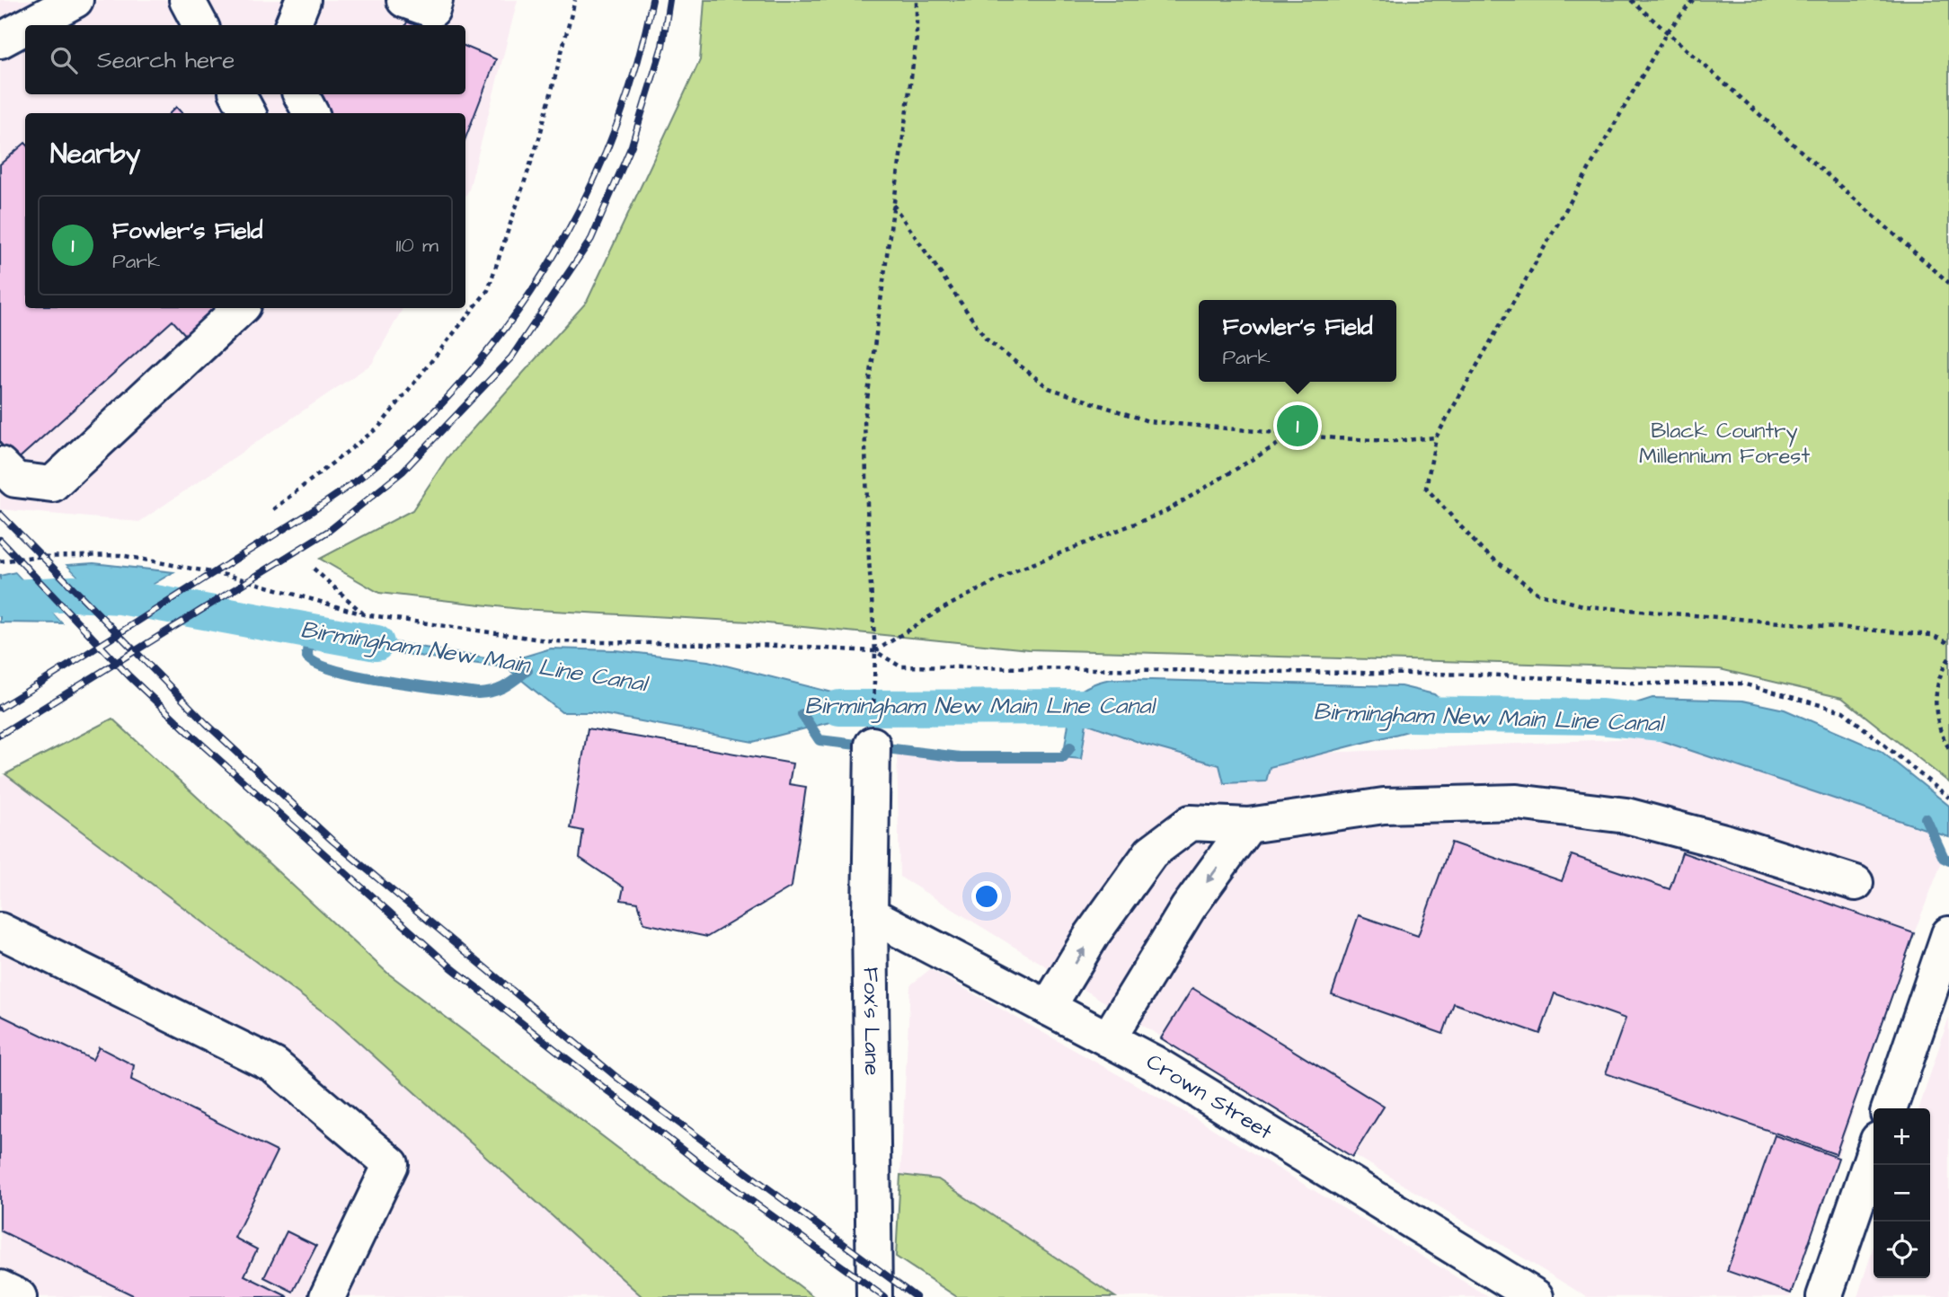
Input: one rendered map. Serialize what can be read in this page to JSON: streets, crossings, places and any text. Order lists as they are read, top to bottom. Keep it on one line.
{"streets":{"street":["Fox's Lane","Crown Street"]},"crossings":[["Fox's Lane","Crown Street"]],"water":["Birmingham New Main Line Canal"],"parks":["Black Country Millennium Forest"],"page":{"search":"Search here","heading":"Nearby","list":[{"mark":"1","name":"Fowler's Field","note":"Park","value":"110 m"}],"popup":["Fowler's Field","Park"],"pins":"1","map_buttons":["+","−"]}}
